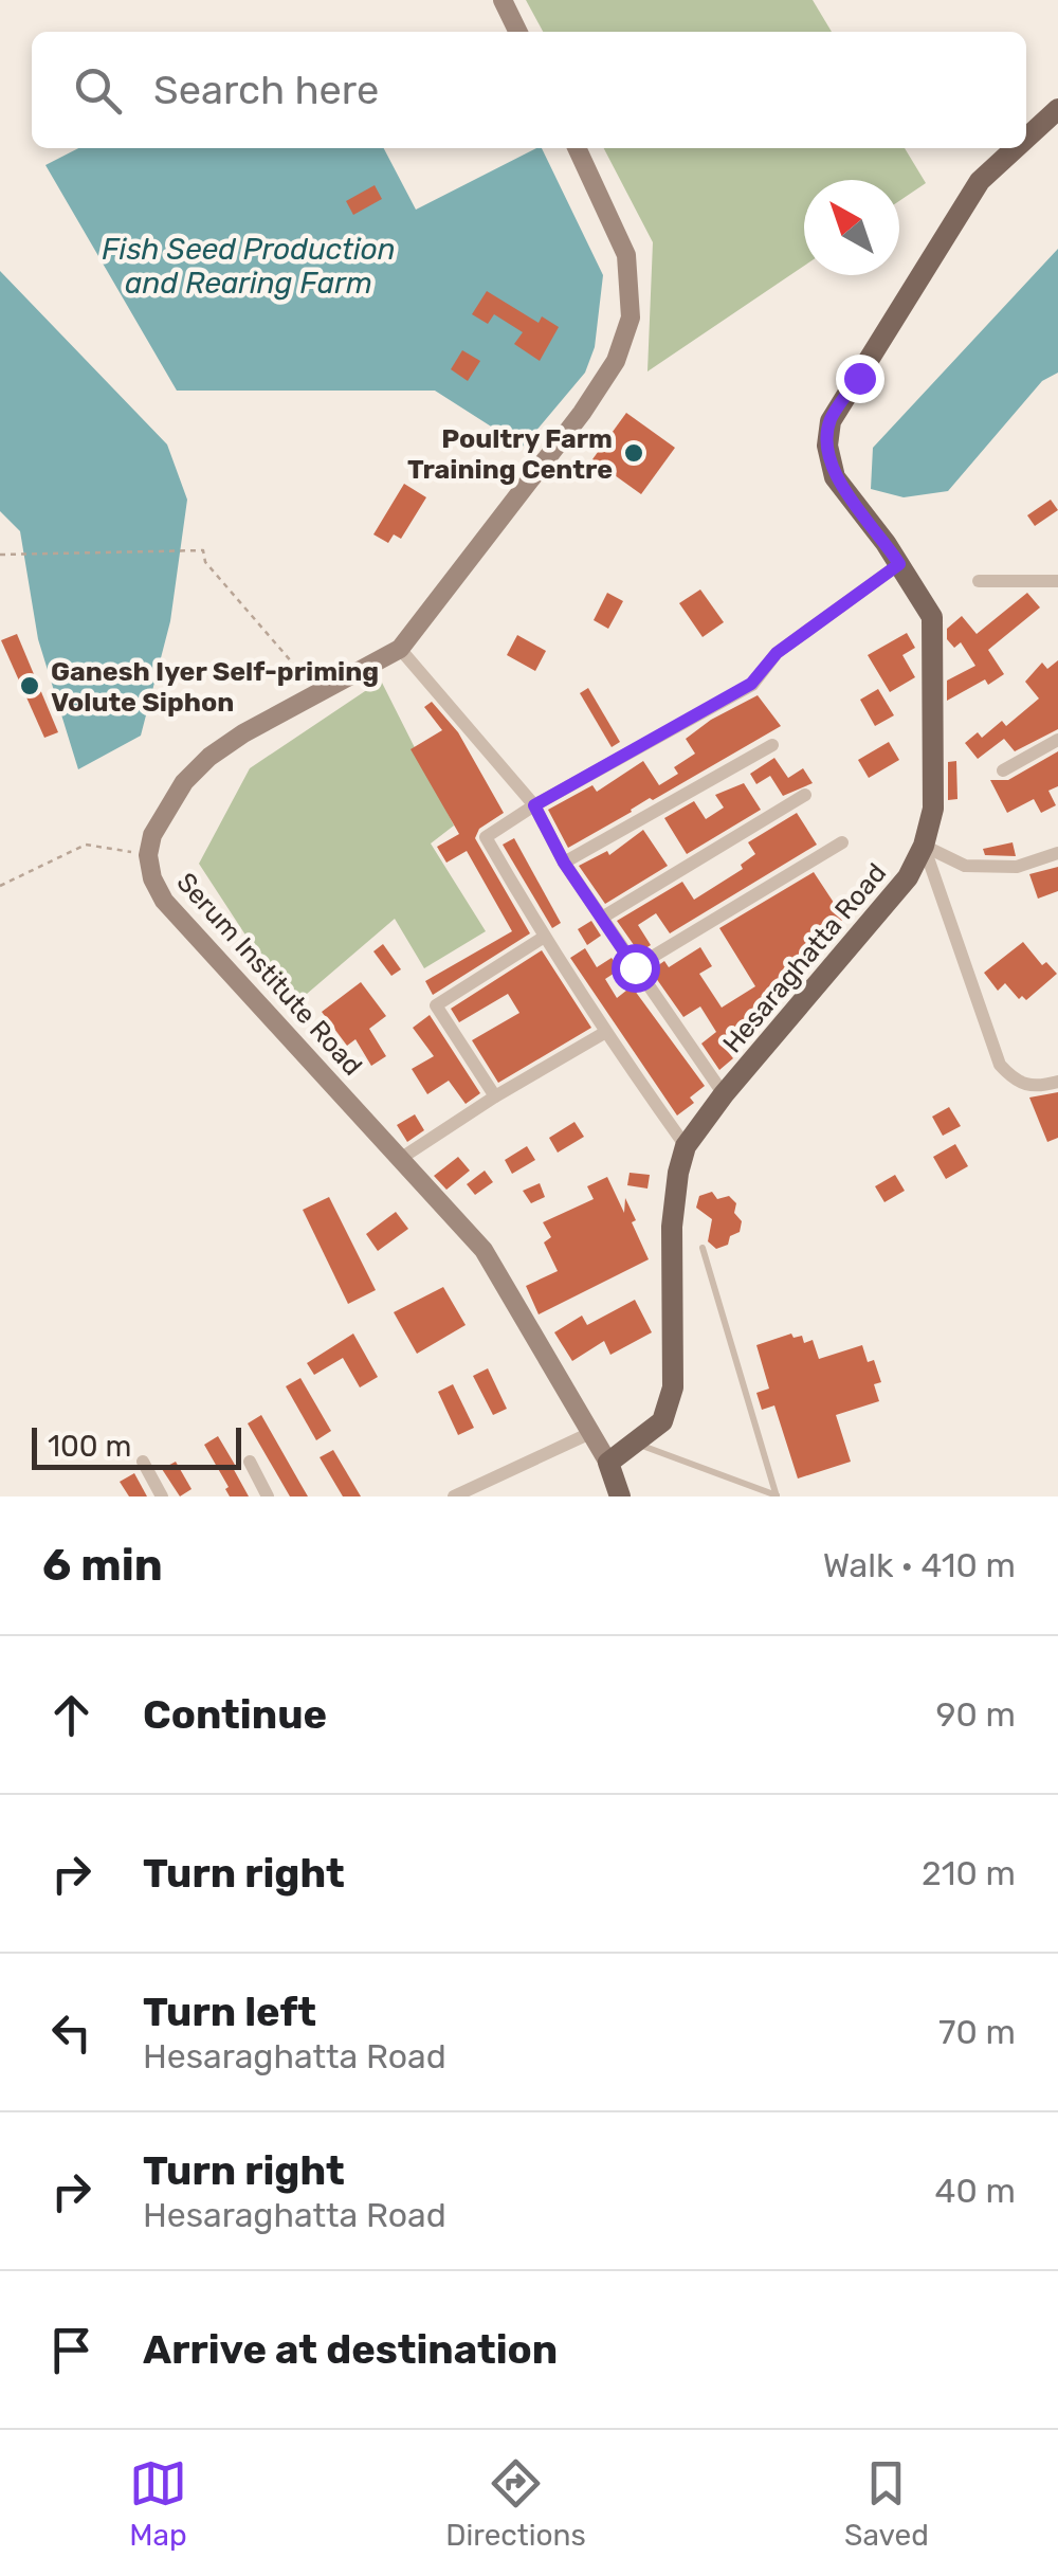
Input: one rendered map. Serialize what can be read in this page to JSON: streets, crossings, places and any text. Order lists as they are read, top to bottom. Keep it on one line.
{"streets":{"main road":["Hesaraghatta Road","Serum Institute Road"]},"crossings":[["Hesaraghatta Road","Serum Institute Road"]],"water":["Fish Seed Production and Rearing Farm"],"places":["Poultry Farm Training Centre","Ganesh Iyer Self-priming Volute Siphon"],"scale_bar":"100 m","north":"top left","page":{"search":"Search here","scale":"100 m","heading":["6 min","Walk · 410 m"],"list":[["Continue","90 m"],["Turn right","210 m"],["Turn left","Hesaraghatta Road","70 m"],["Turn right","Hesaraghatta Road","40 m"],"Arrive at destination"],"nav":["Map","Directions","Saved"]}}
